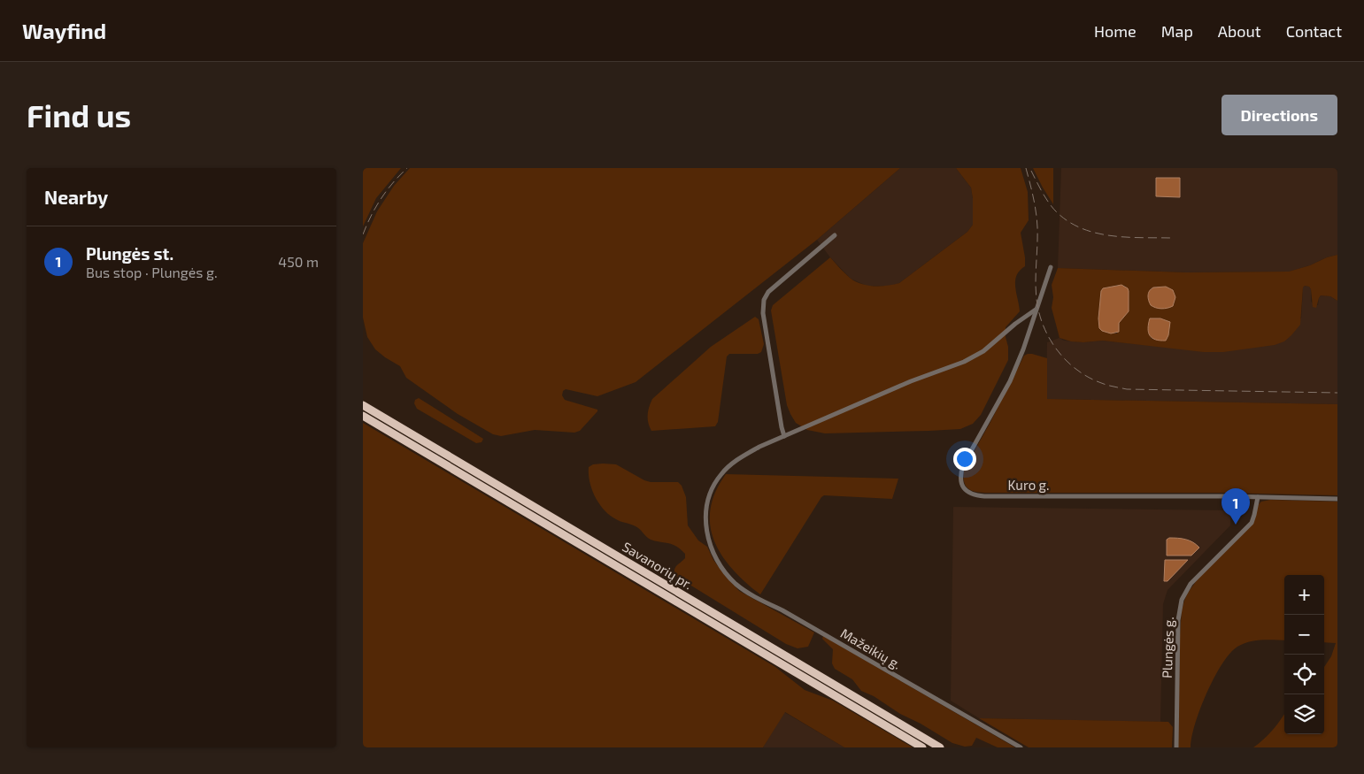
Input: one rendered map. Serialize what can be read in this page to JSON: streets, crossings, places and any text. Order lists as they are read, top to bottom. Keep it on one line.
{"streets":{"highway":["Savanorių pr."],"street":["Kuro g.","Plungės g.","Mažeikių g."]},"crossings":[["Kuro g.","Plungės g."],["Kuro g.","Mažeikių g."]],"page":{"header":"Wayfind","nav":["Home","Map","About","Contact"],"buttons":"Directions","title":"Find us","heading":"Nearby","list":[{"mark":"1","name":"Plungės st.","note":"Bus stop · Plungės g.","value":"450 m"}],"pins":"1","map_buttons":["+","−"]}}
